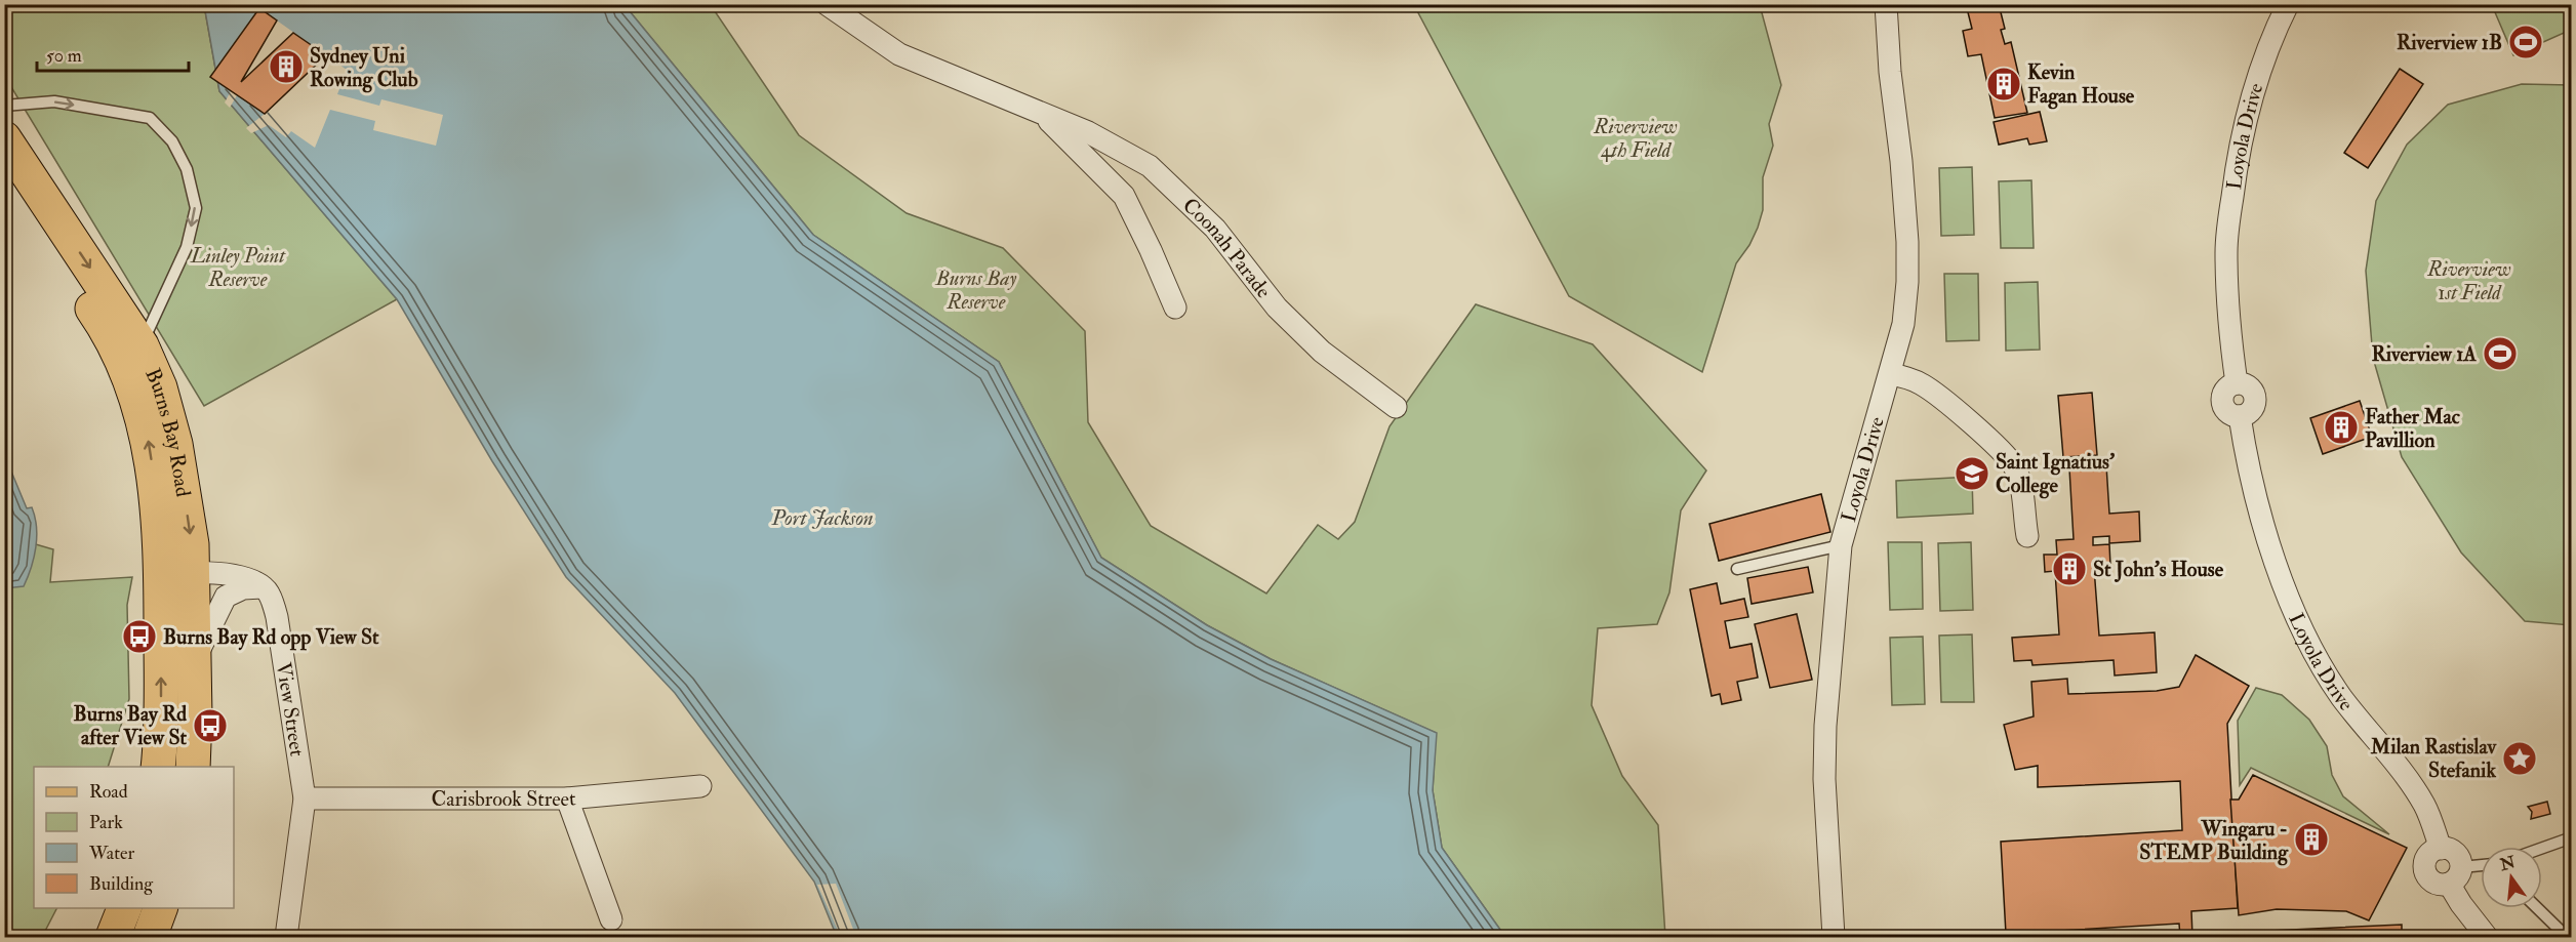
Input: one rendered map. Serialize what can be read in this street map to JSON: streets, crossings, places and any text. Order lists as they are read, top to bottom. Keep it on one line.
{"streets":{"main road":["Burns Bay Road"],"street":["Loyola Drive","Coonah Parade","View Street","Carisbrook Street"]},"crossings":[["View Street","Carisbrook Street"]],"water":["Port Jackson"],"parks":["Riverview 4th Field","Linley Point Reserve","Riverview 1st Field","Burns Bay Reserve"],"places":{"sports":["Riverview 1B","Riverview 1A"],"building":["Sydney Uni Rowing Club","Kevin Fagan House","Father Mac Pavillion","St John's House","Wingaru - STEMP Building"],"school or university":["Saint Ignatius' College"],"bus stop":["Burns Bay Rd opp View St","Burns Bay Rd after View St"],"place":["Milan Rastislav Stefanik"]},"legend":["Road","Park","Water","Building"],"scale_bar":"50 m","north":"top"}
